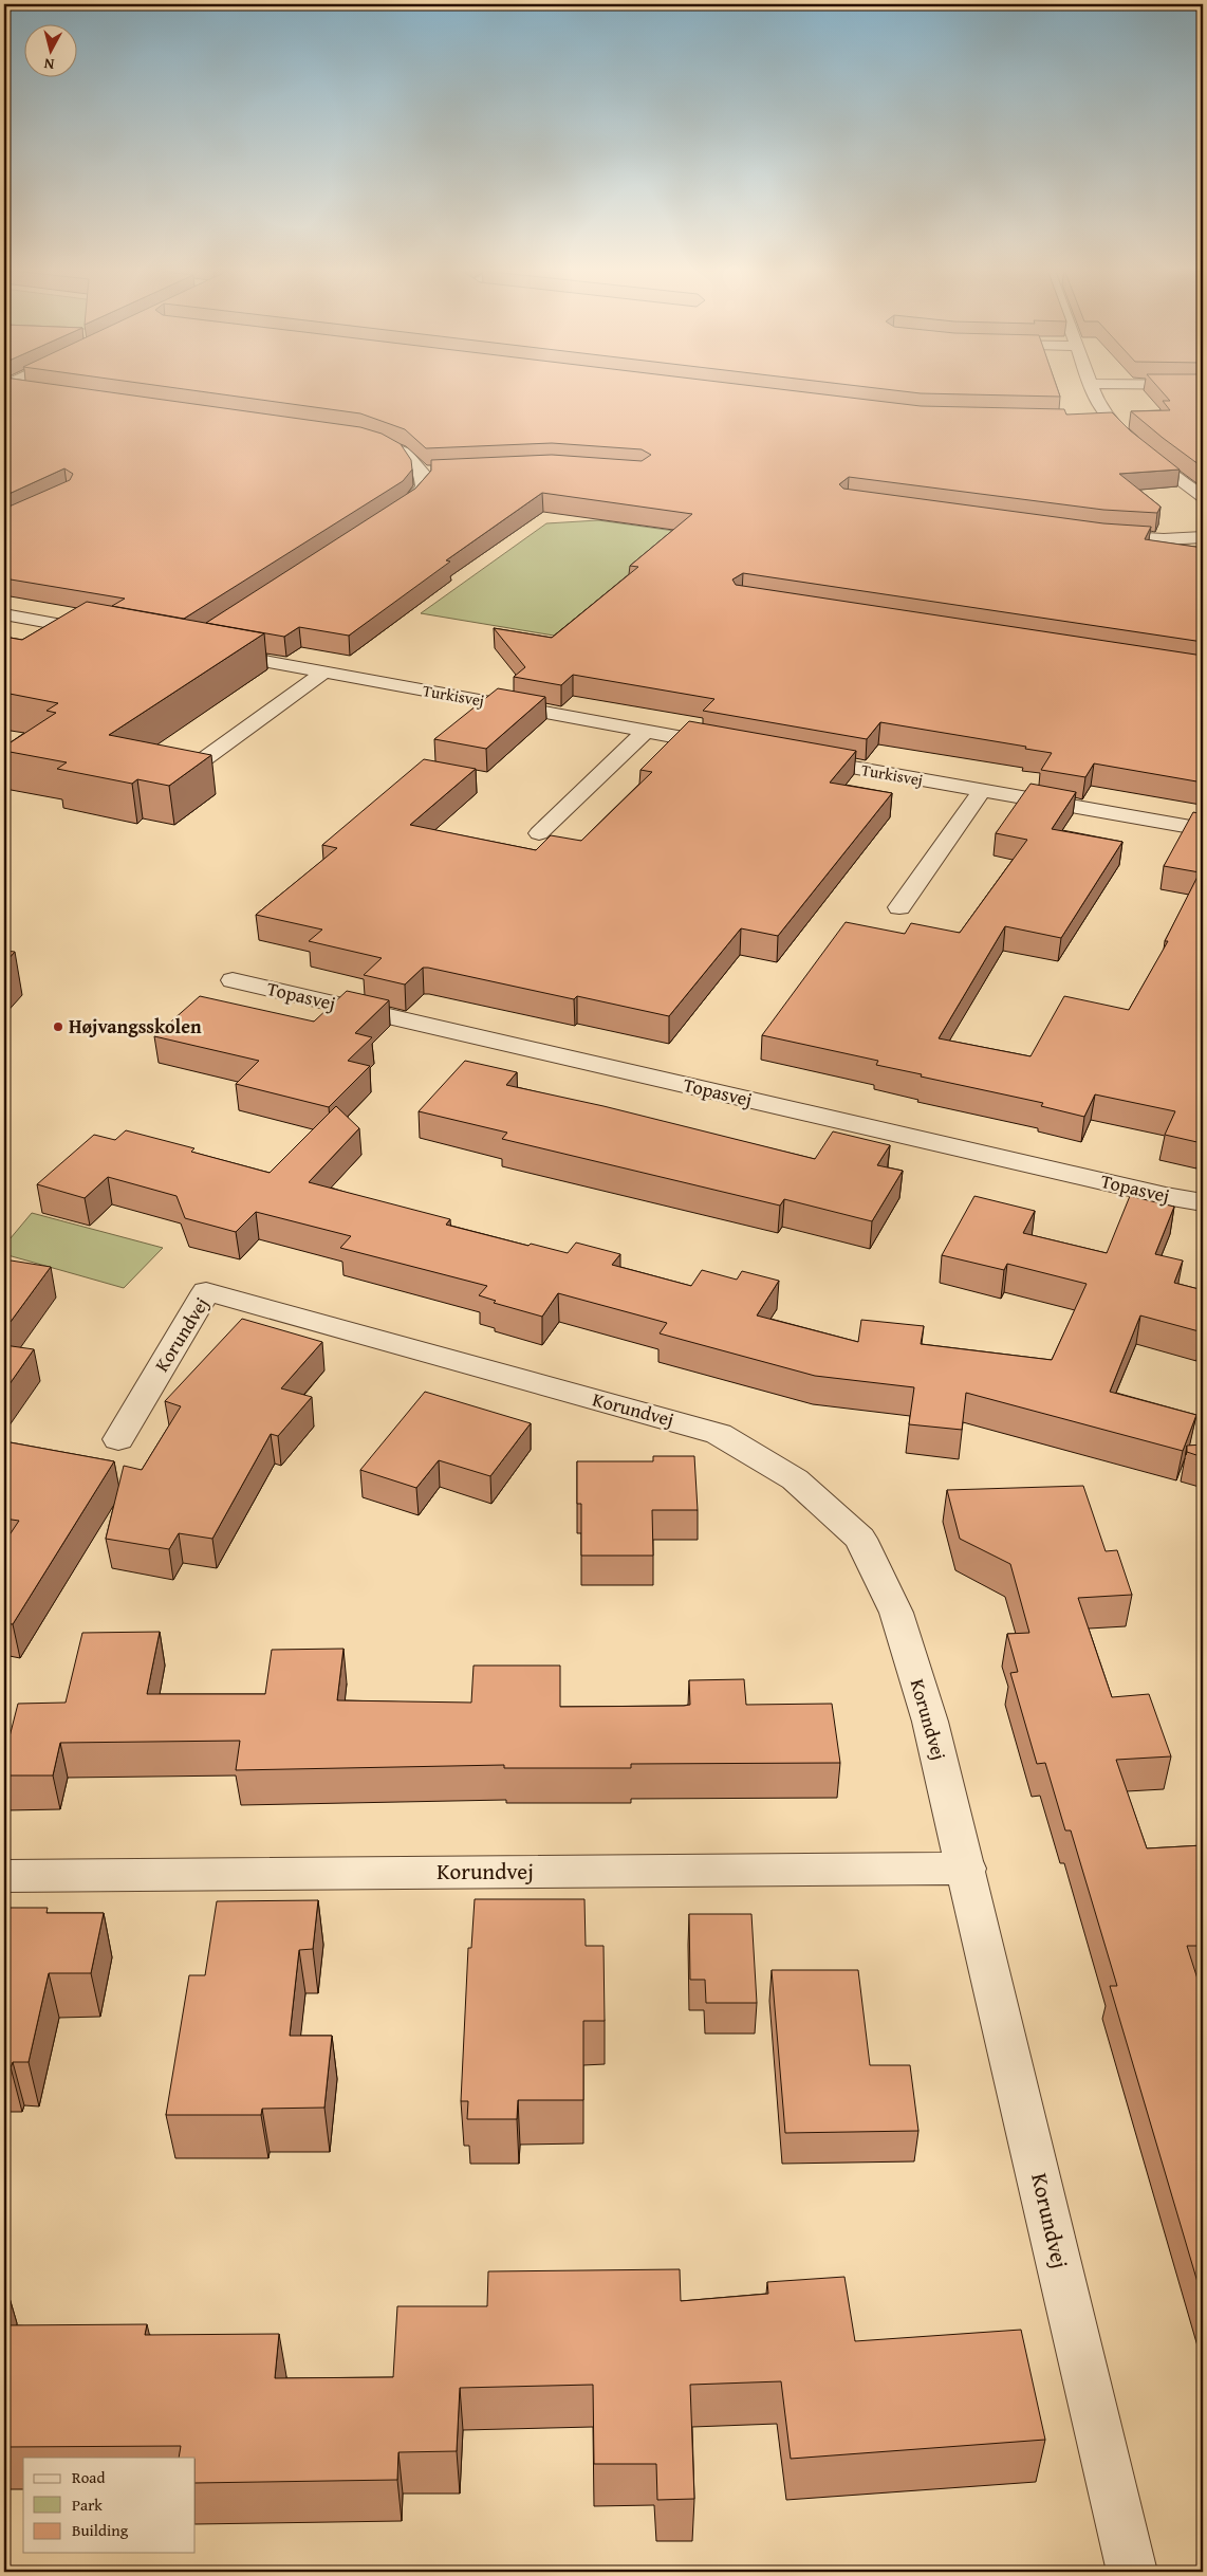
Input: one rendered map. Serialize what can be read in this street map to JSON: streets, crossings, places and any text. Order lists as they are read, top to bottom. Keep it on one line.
{"streets":{"street":["Turkisvej","Topasvej","Korundvej"]},"places":["Højvangsskolen"],"legend":["Road","Park","Building"],"north":"bottom"}
